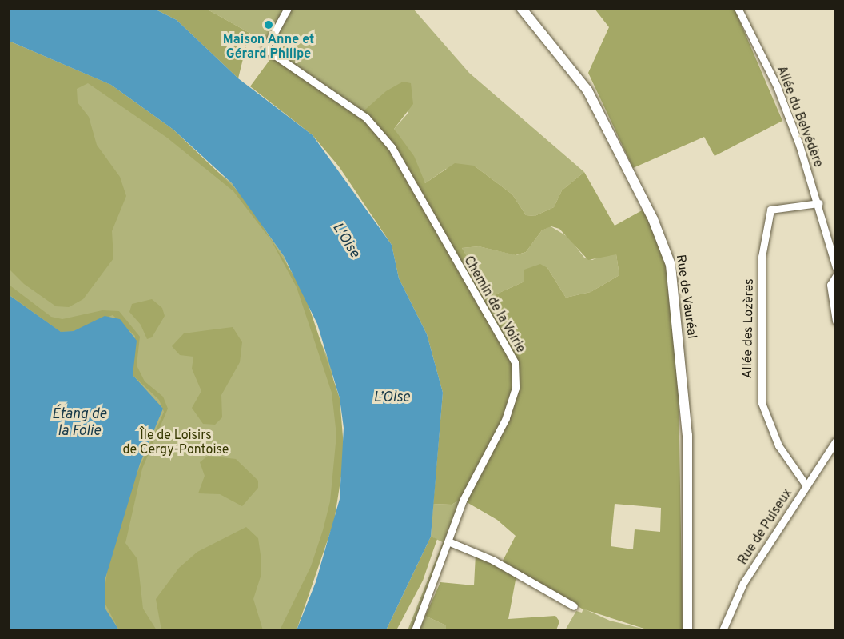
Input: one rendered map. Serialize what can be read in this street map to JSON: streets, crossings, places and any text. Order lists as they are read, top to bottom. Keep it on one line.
{"streets":{"street":["Allée du Belvédère","Rue de Vauréal","Chemin de la Voirie","Allée des Lozères","Rue de Puiseux"]},"crossings":[["Allée du Belvédère","Allée des Lozères"],["Allée des Lozères","Rue de Puiseux"]],"water":["L'Oise","L’Oise","Étang de la Folie"],"parks":["Île de Loisirs de Cergy-Pontoise"],"places":["Maison Anne et Gérard Philipe"]}
